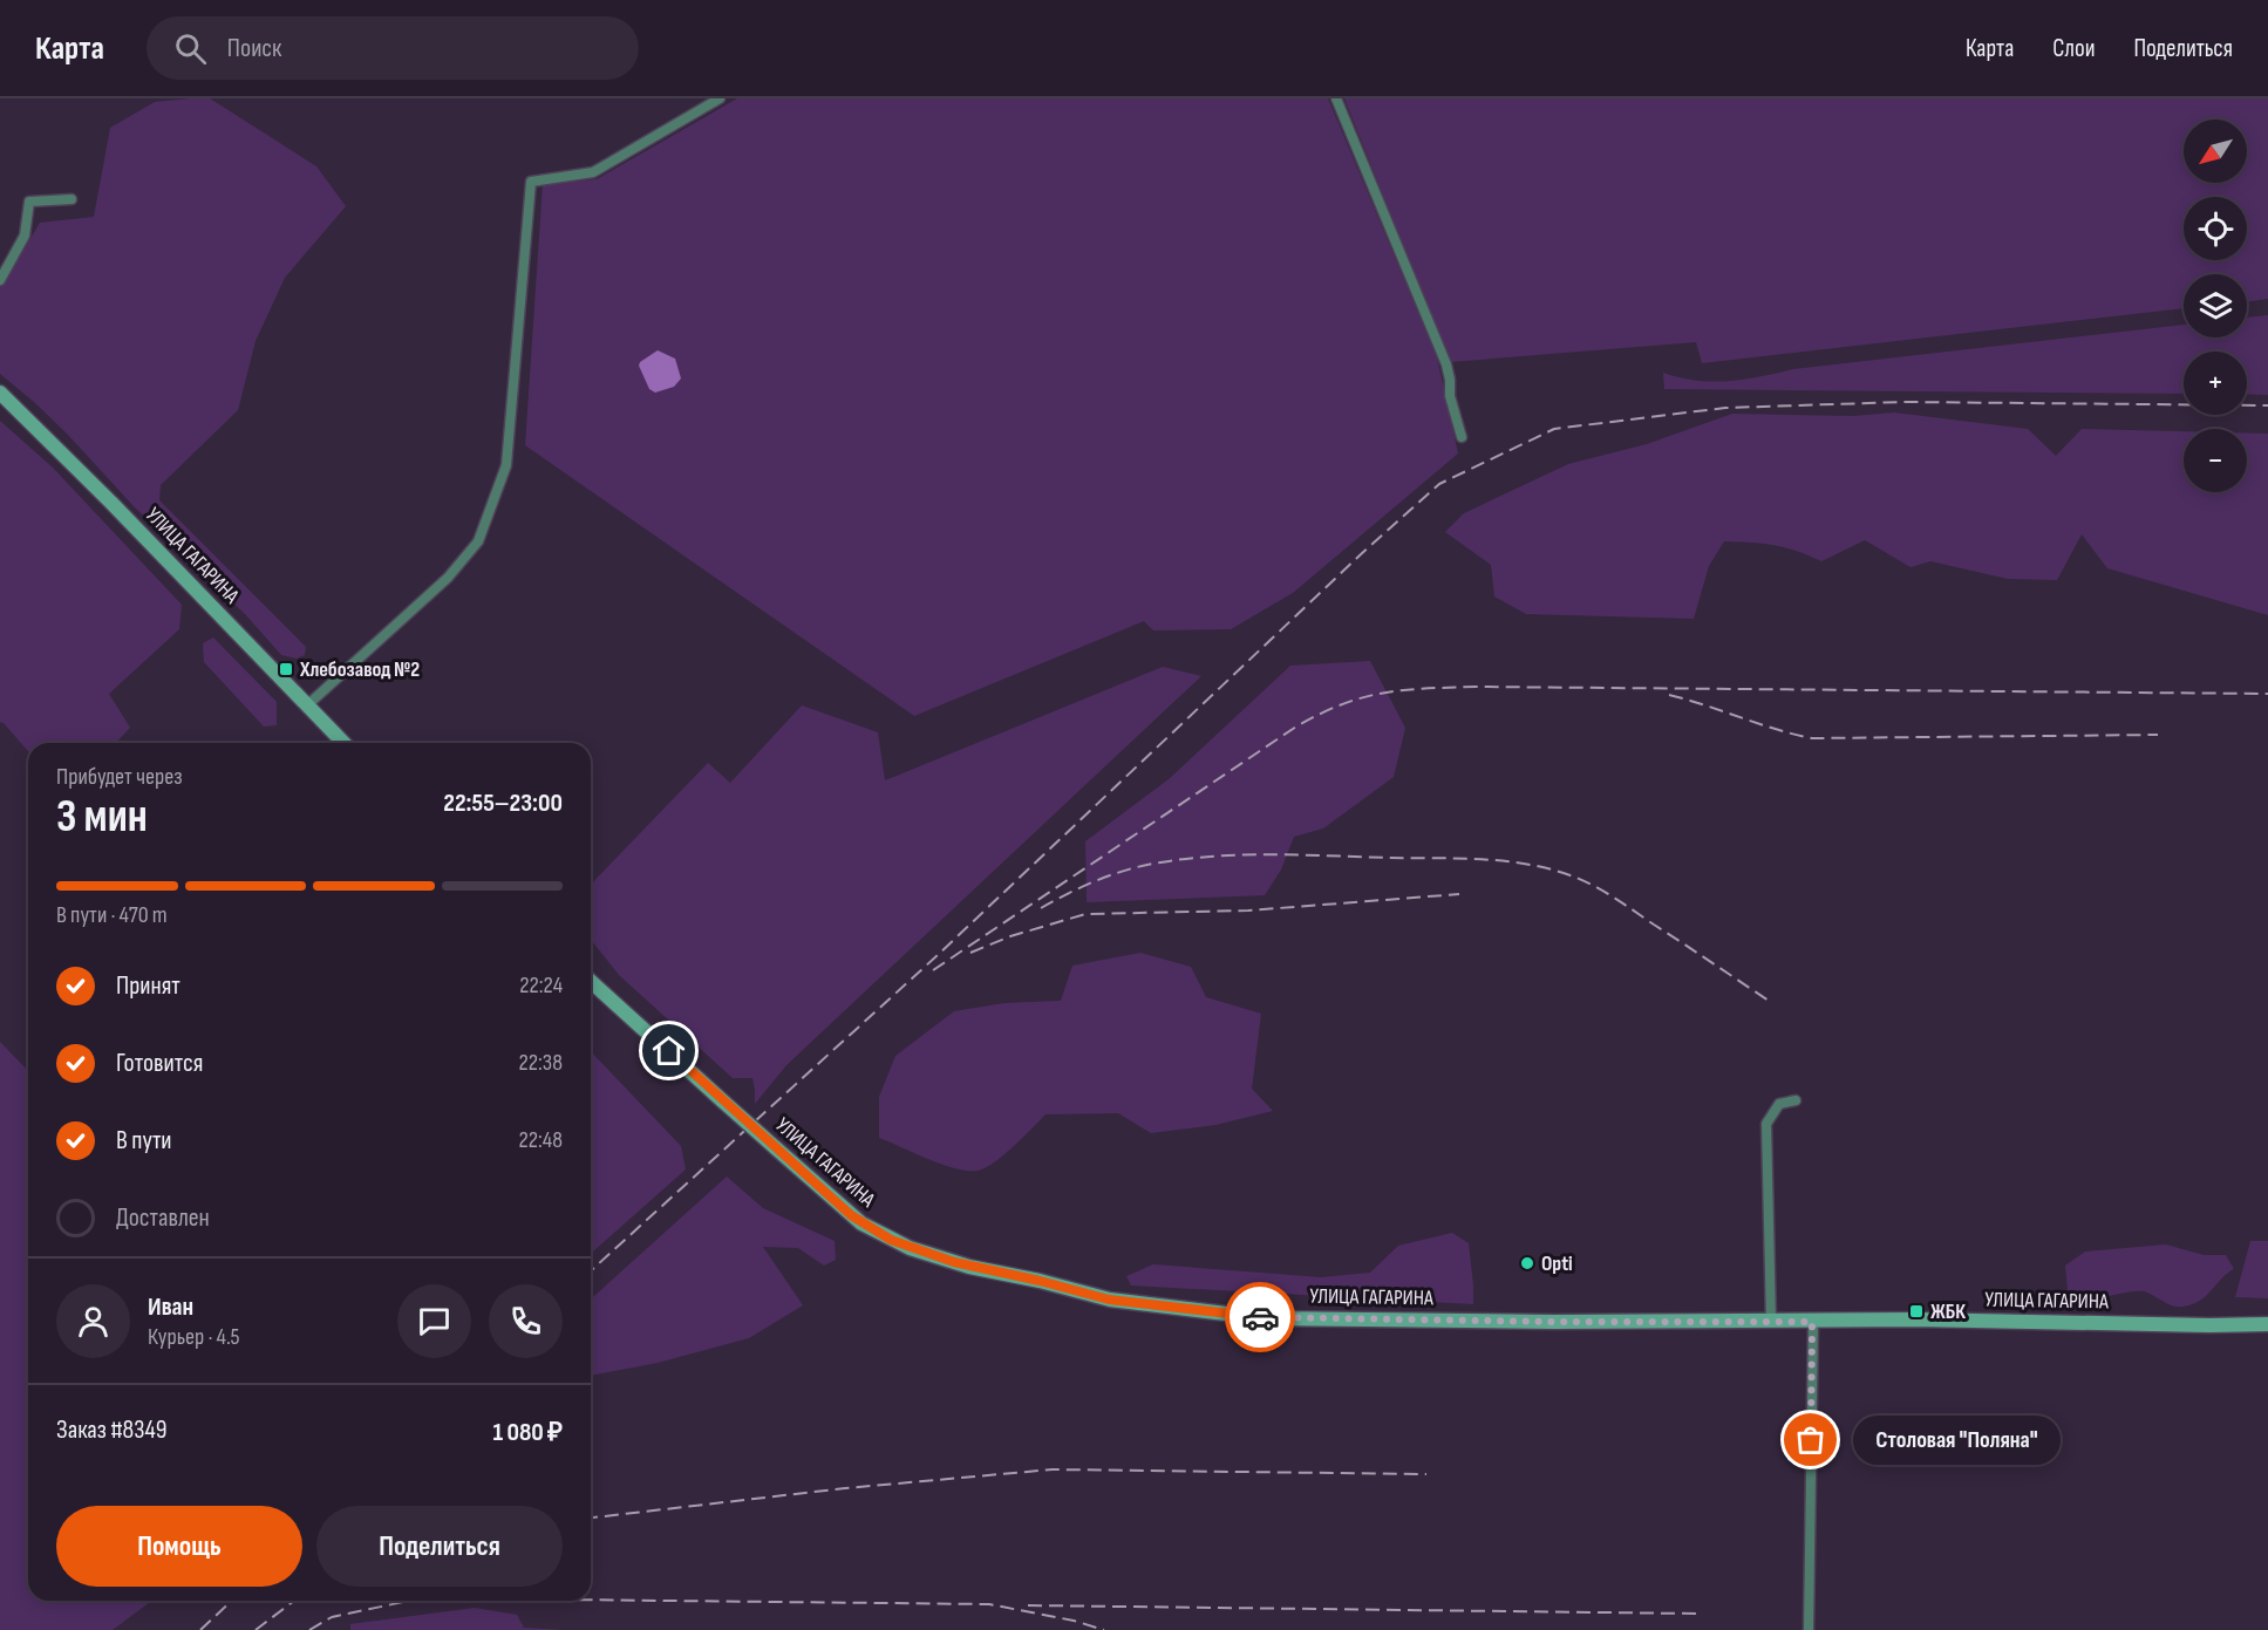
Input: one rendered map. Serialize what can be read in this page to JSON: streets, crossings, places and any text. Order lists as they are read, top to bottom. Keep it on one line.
{"streets":{"main road":["УЛИЦА ГАГАРИНА"]},"places":{"transit":["Хлебозавод №2","ЖБК"],"other":["Opti","Столовая \"Поляна\""]},"north":"bottom left","page":{"header":"Карта","search":"Поиск","nav":["Карта","Слои","Поделиться"],"map_buttons":["+","−"],"heading":["3 мин","Прибудет через","22:55–23:00"],"panel":["Иван","Курьер · 4.5","Заказ #8349","1 080 ₽"],"bar":"В пути · 470 m","list":[["Принят","22:24"],["Готовится","22:38"],["В пути","22:48"],"Доставлен"],"bubble":"Столовая \"Поляна\"","buttons":["Помощь","Поделиться"]}}
